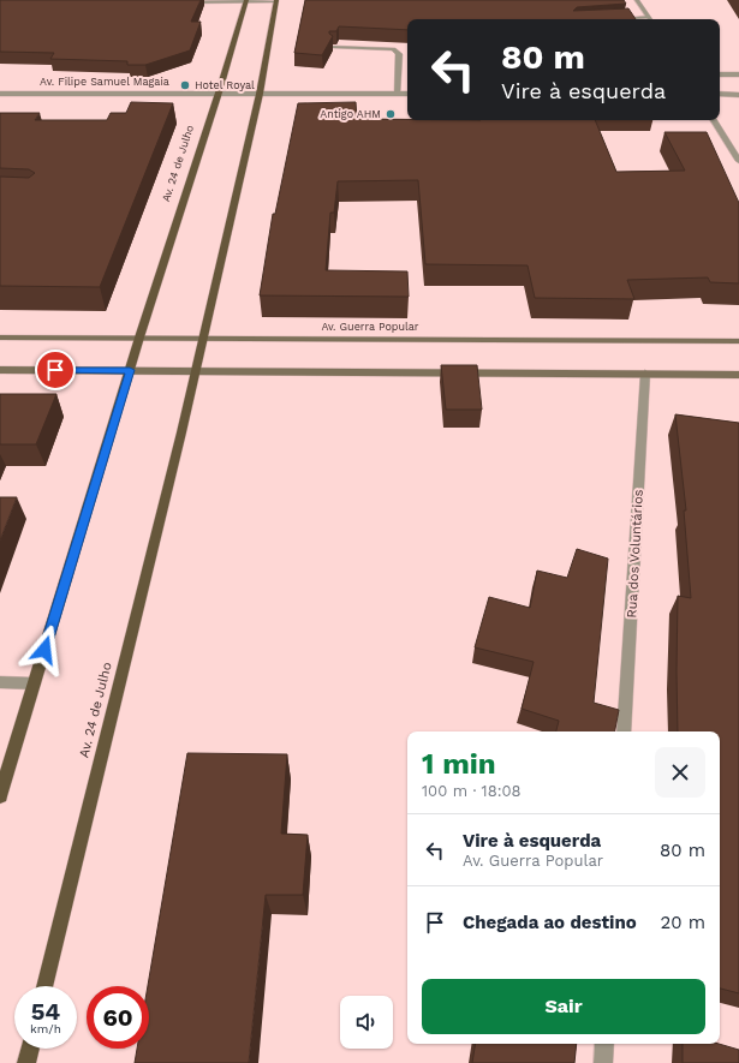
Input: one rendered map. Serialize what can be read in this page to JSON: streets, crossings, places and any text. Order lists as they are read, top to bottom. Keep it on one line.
{"streets":{"main road":["Av. 24 de Julho","Av. Guerra Popular"],"street":["Av. Filipe Samuel Magaia","Rua dos Voluntários"]},"crossings":[["Av. Filipe Samuel Magaia","Av. 24 de Julho"],["Av. 24 de Julho","Av. Guerra Popular"]],"places":["Hotel Royal","Antigo AHM"],"page":{"turn":["80 m","Vire à esquerda"],"heading":["1 min","100 m · 18:08"],"list":[{"name":"Vire à esquerda","note":"Av. Guerra Popular","value":"80 m"},{"name":"Chegada ao destino","value":"20 m"}],"buttons":"Sair","speed":"54 km/h","limit":"60"}}
